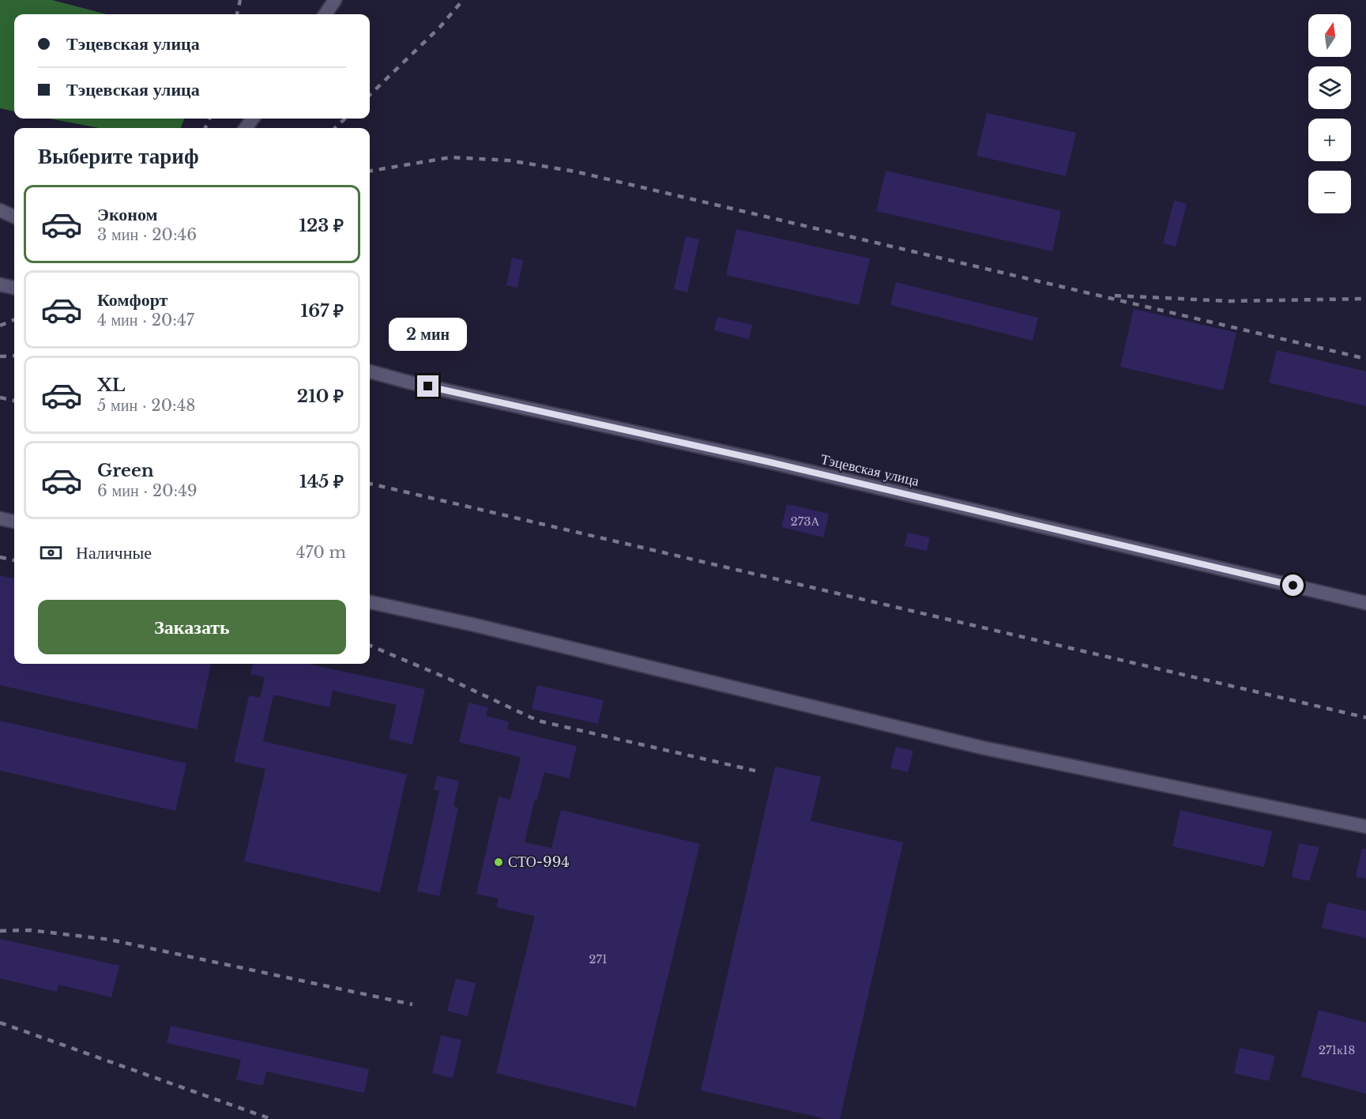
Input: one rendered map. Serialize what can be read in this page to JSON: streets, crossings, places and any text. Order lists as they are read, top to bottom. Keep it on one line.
{"streets":{"street":["Тэцевская улица"]},"places":["СТО-994"],"house_numbers":["273А","271","271к18"],"north":"top","page":{"map_buttons":["+","−"],"banner":["Тэцевская улица","Тэцевская улица"],"heading":"Выберите тариф","list":[{"name":"Эконом","note":"3 мин · 20:46","value":"123 ₽"},{"name":"Комфорт","note":"4 мин · 20:47","value":"167 ₽"},{"name":"XL","note":"5 мин · 20:48","value":"210 ₽"},{"name":"Green","note":"6 мин · 20:49","value":"145 ₽"}],"bubble":"2 мин","pay":["Наличные","470 m"],"buttons":"Заказать"}}
